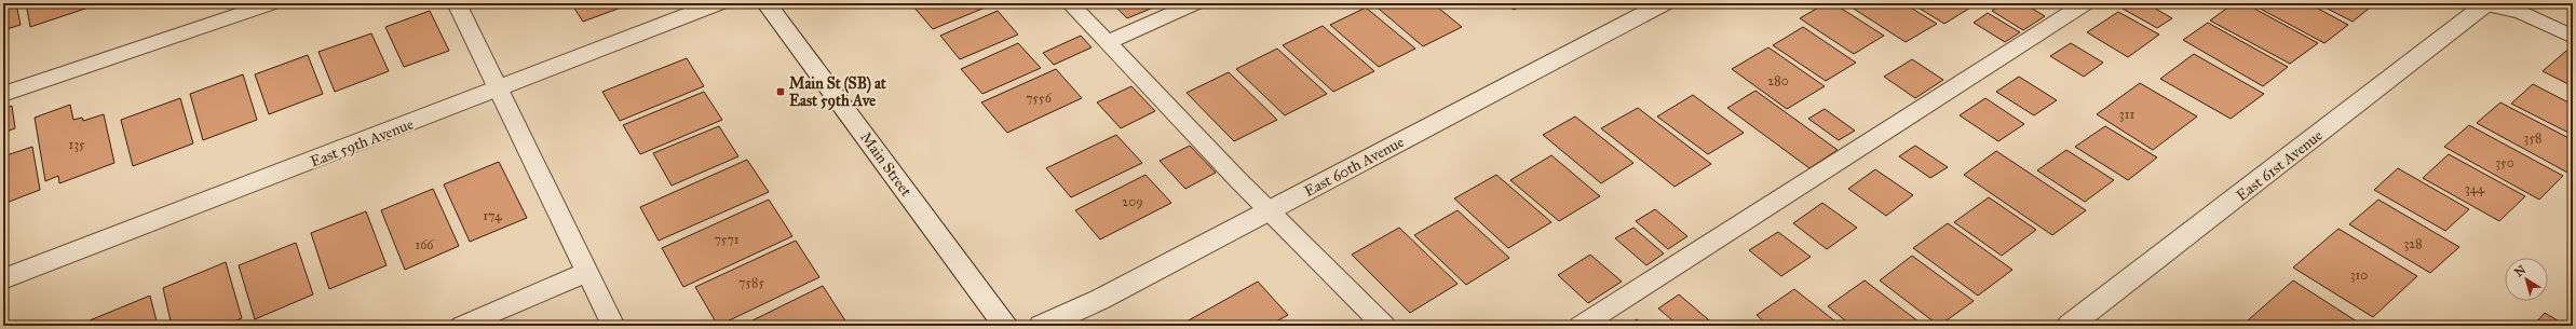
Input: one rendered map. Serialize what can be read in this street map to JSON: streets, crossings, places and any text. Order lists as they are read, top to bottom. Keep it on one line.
{"streets":{"street":["East 59th Avenue","Main Street","East 61st Avenue","East 60th Avenue"]},"places":{"transit":["Main St (SB) at East 59th Ave"]},"house_numbers":["280","7556","311","358","135","350","344","209","174","7571","328","166","310","7585"],"north":"top left"}
